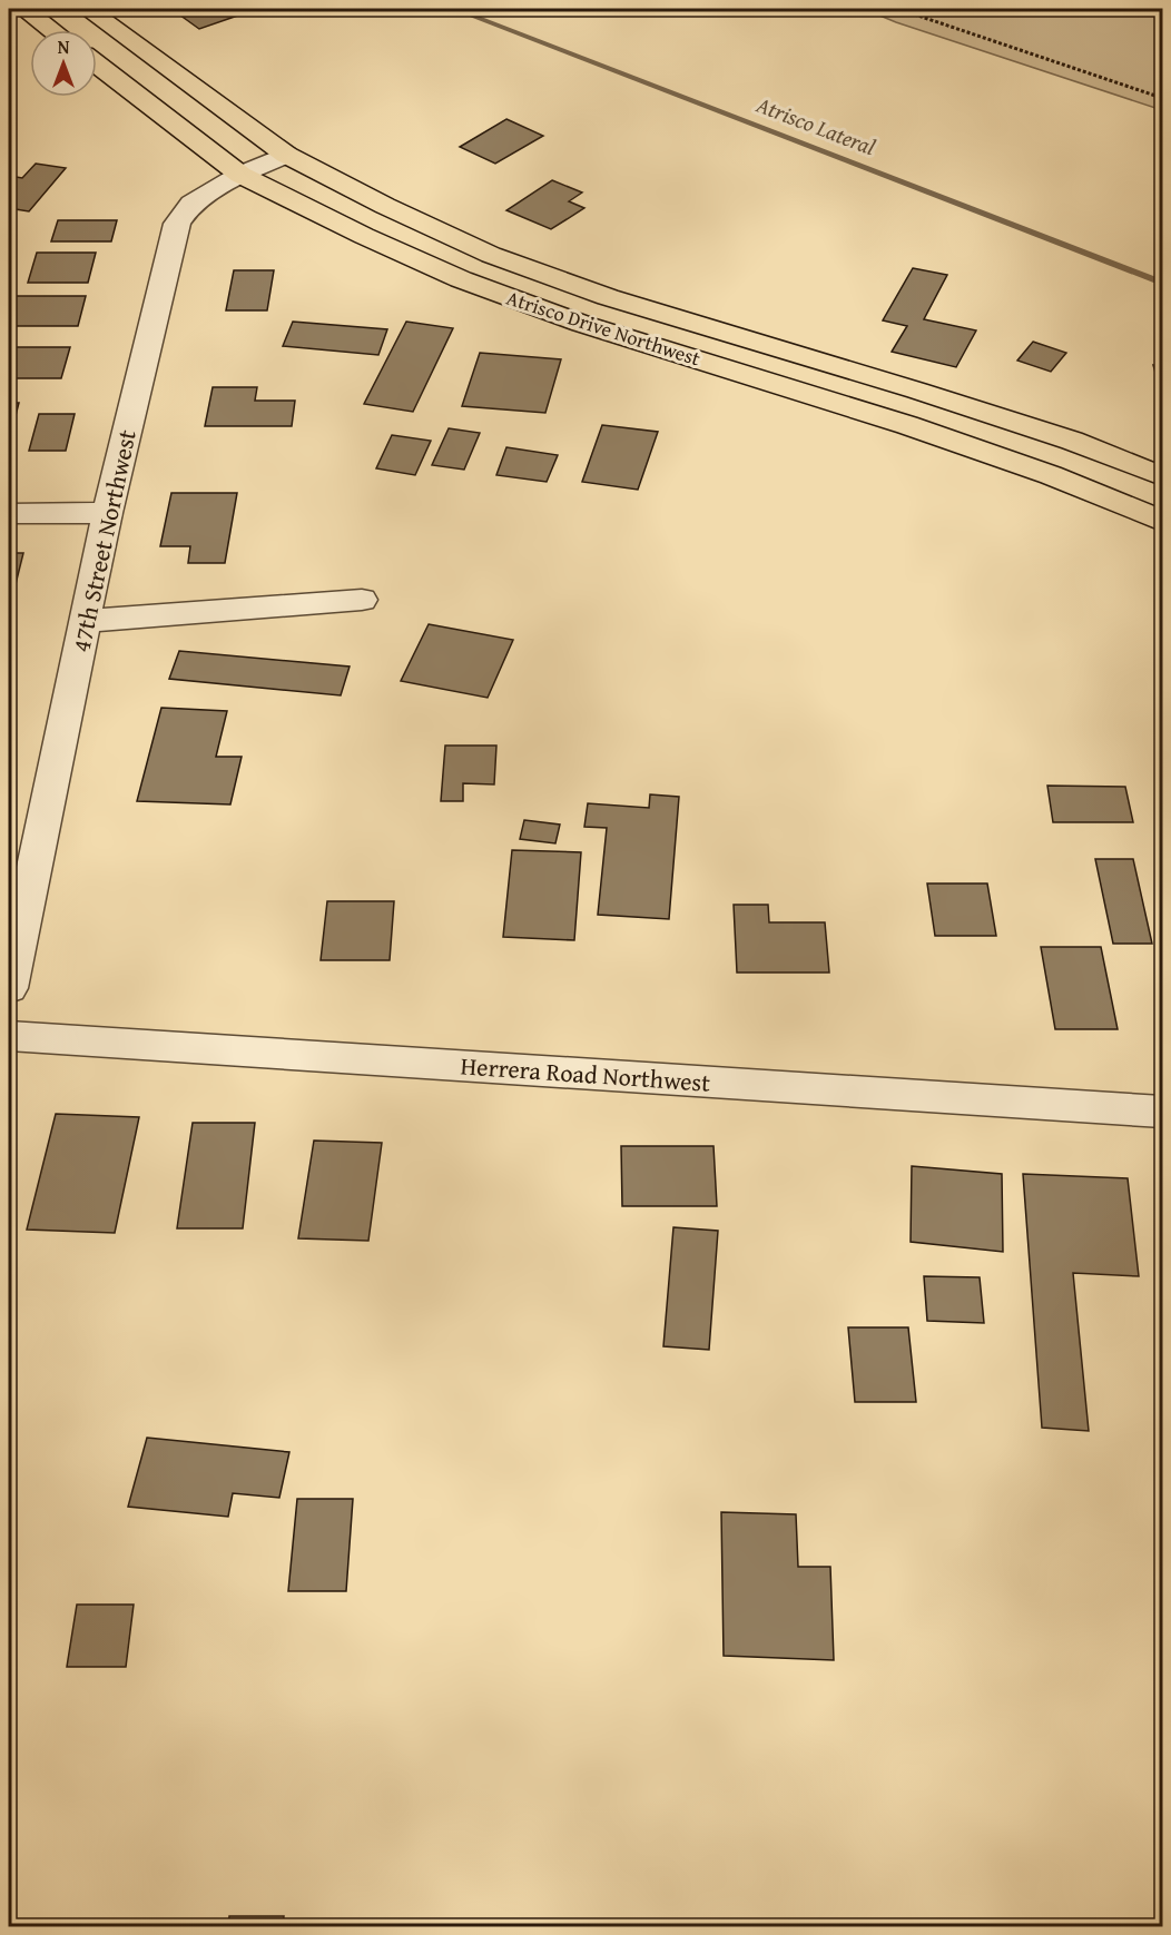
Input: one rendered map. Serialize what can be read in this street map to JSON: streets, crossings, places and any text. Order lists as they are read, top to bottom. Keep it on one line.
{"streets":{"main road":["Atrisco Drive Northwest"],"street":["47th Street Northwest","Herrera Road Northwest"]},"crossings":[["Atrisco Drive Northwest","47th Street Northwest"]],"water":["Atrisco Lateral"],"north":"top"}
